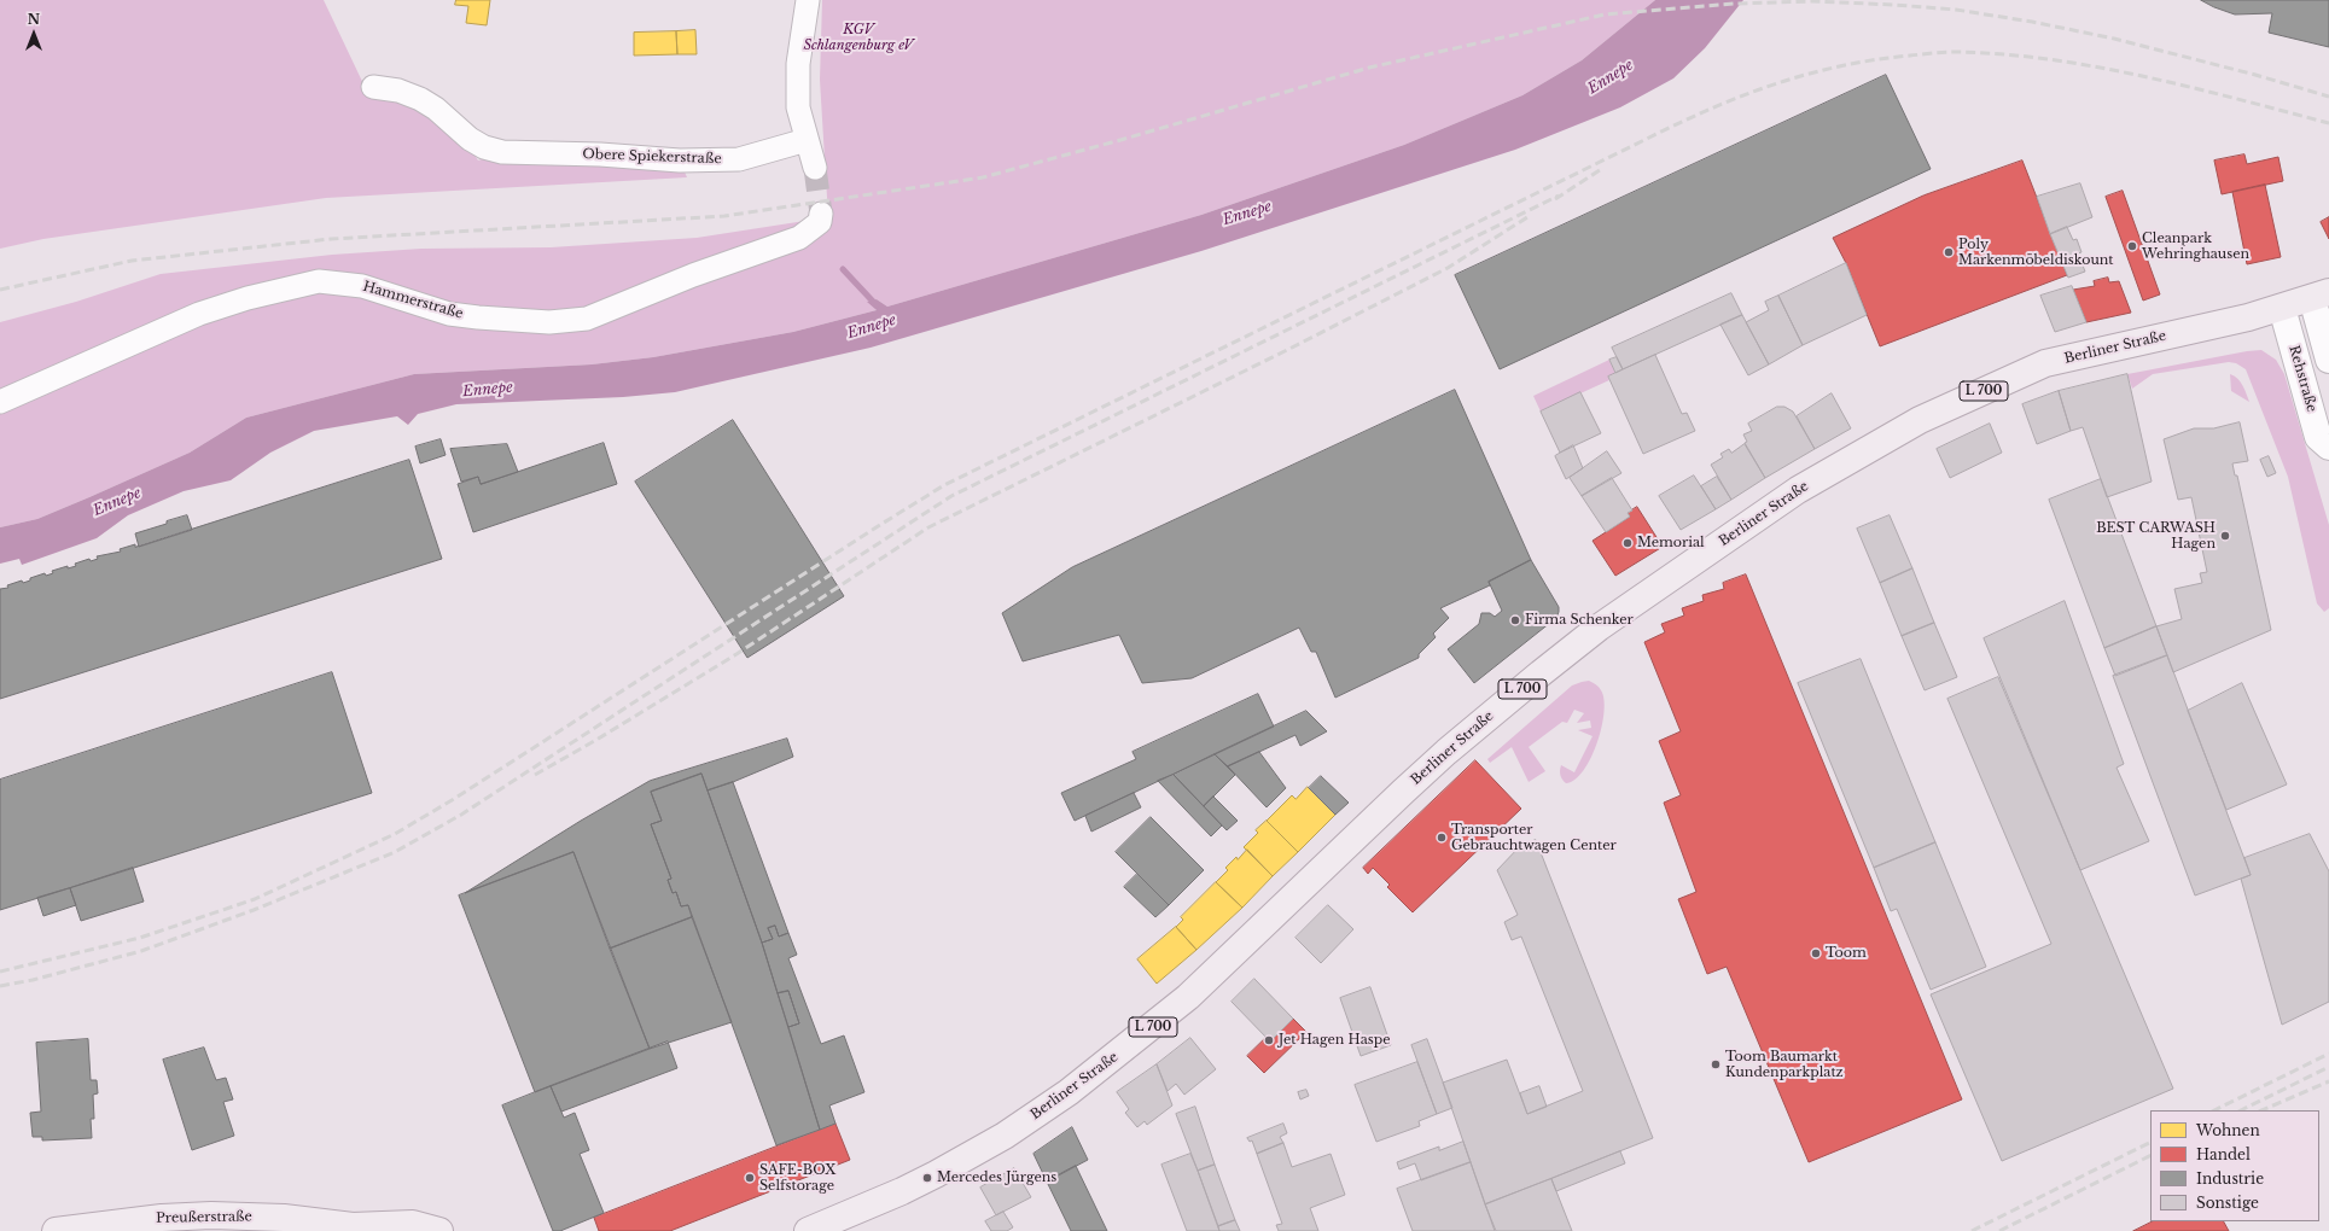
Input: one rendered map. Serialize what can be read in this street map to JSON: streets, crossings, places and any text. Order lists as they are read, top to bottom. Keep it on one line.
{"streets":{"main road":["Berliner Straße","L 700","Preußerstraße"],"street":["Obere Spiekerstraße","Hammerstraße","Rehstraße"]},"crossings":[["Berliner Straße","Rehstraße"]],"water":["Ennepe"],"parks":["KGV Schlangenburg eV"],"places":["Cleanpark Wehringhausen","Poly Markenmöbeldiskount","BEST CARWASH Hagen","Memorial","Firma Schenker","Transporter Gebrauchtwagen Center","Toom","Jet Hagen Haspe","Toom Baumarkt Kundenparkplatz","SAFE-BOX Selfstorage","Mercedes Jürgens"],"legend":["Wohnen","Handel","Industrie","Sonstige"],"north":"top"}
